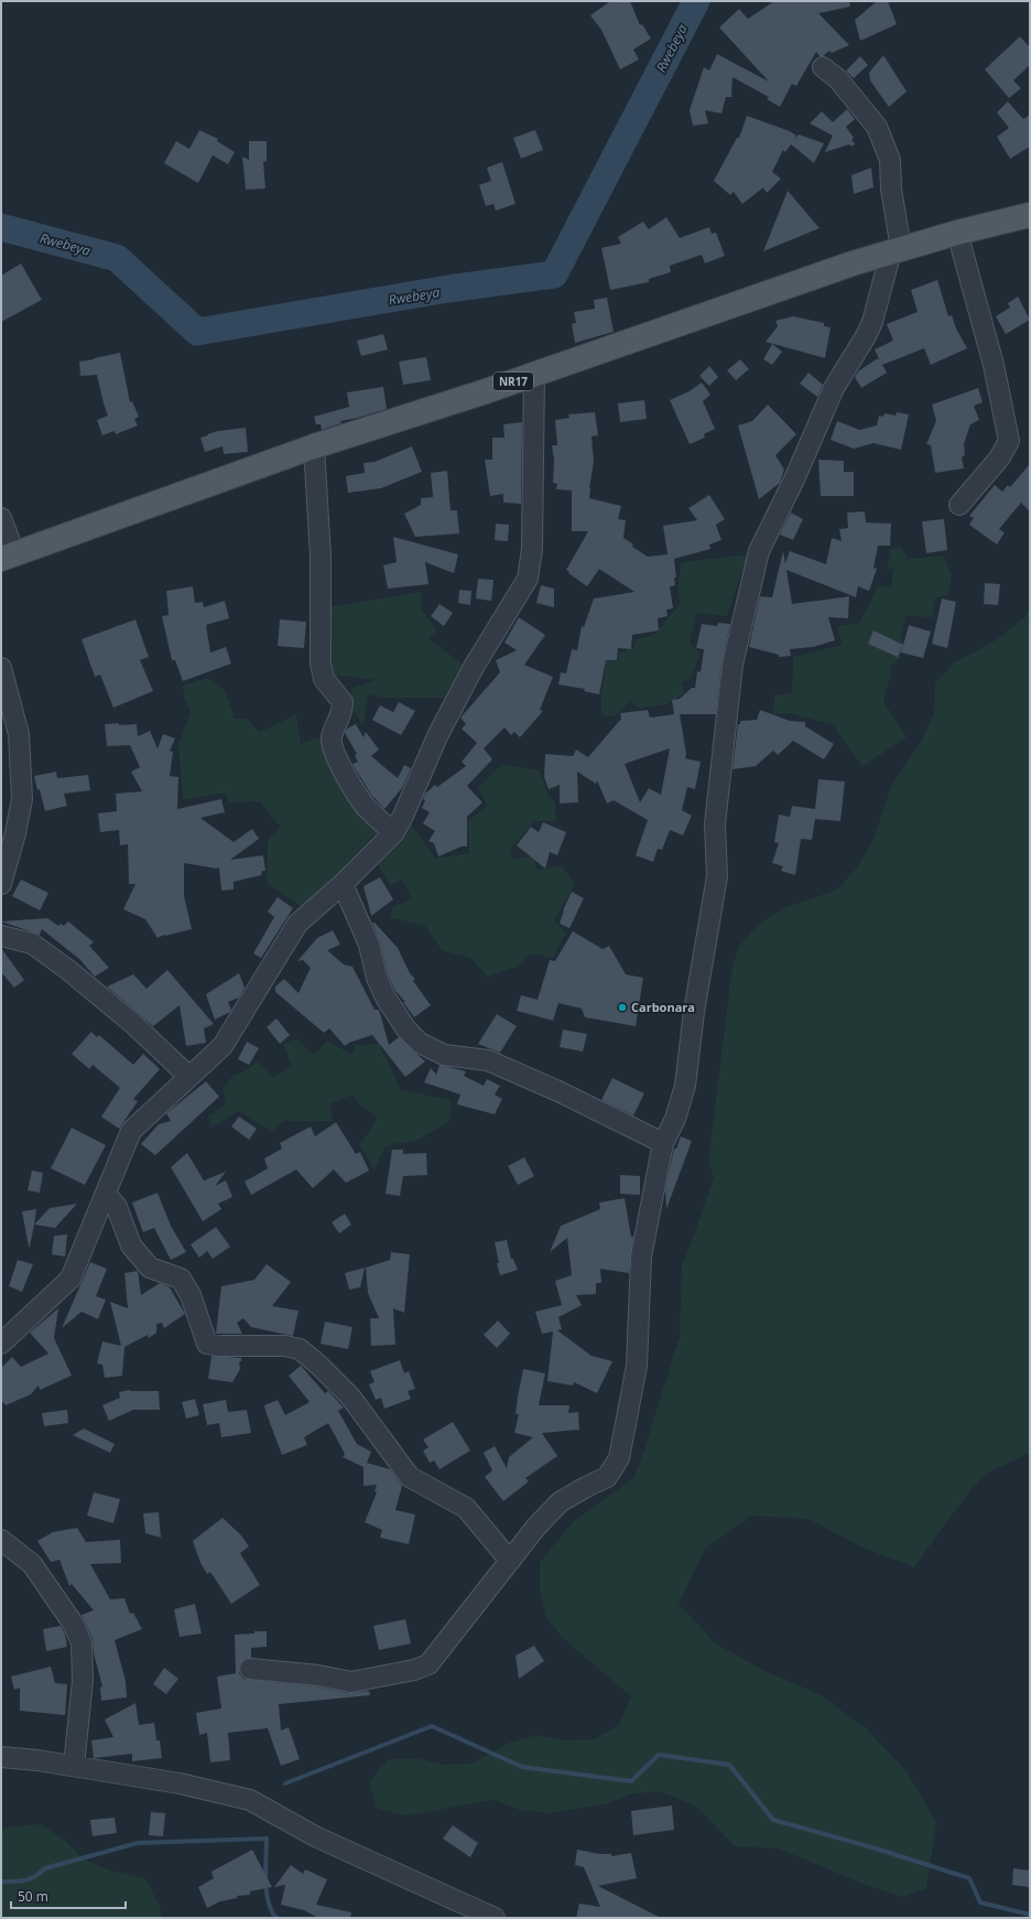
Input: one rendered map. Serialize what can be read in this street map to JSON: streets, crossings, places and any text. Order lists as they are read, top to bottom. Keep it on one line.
{"streets":{"main road":["NR17"]},"water":["Rwebeya"],"places":["Carbonara"],"scale_bar":"50 m"}
